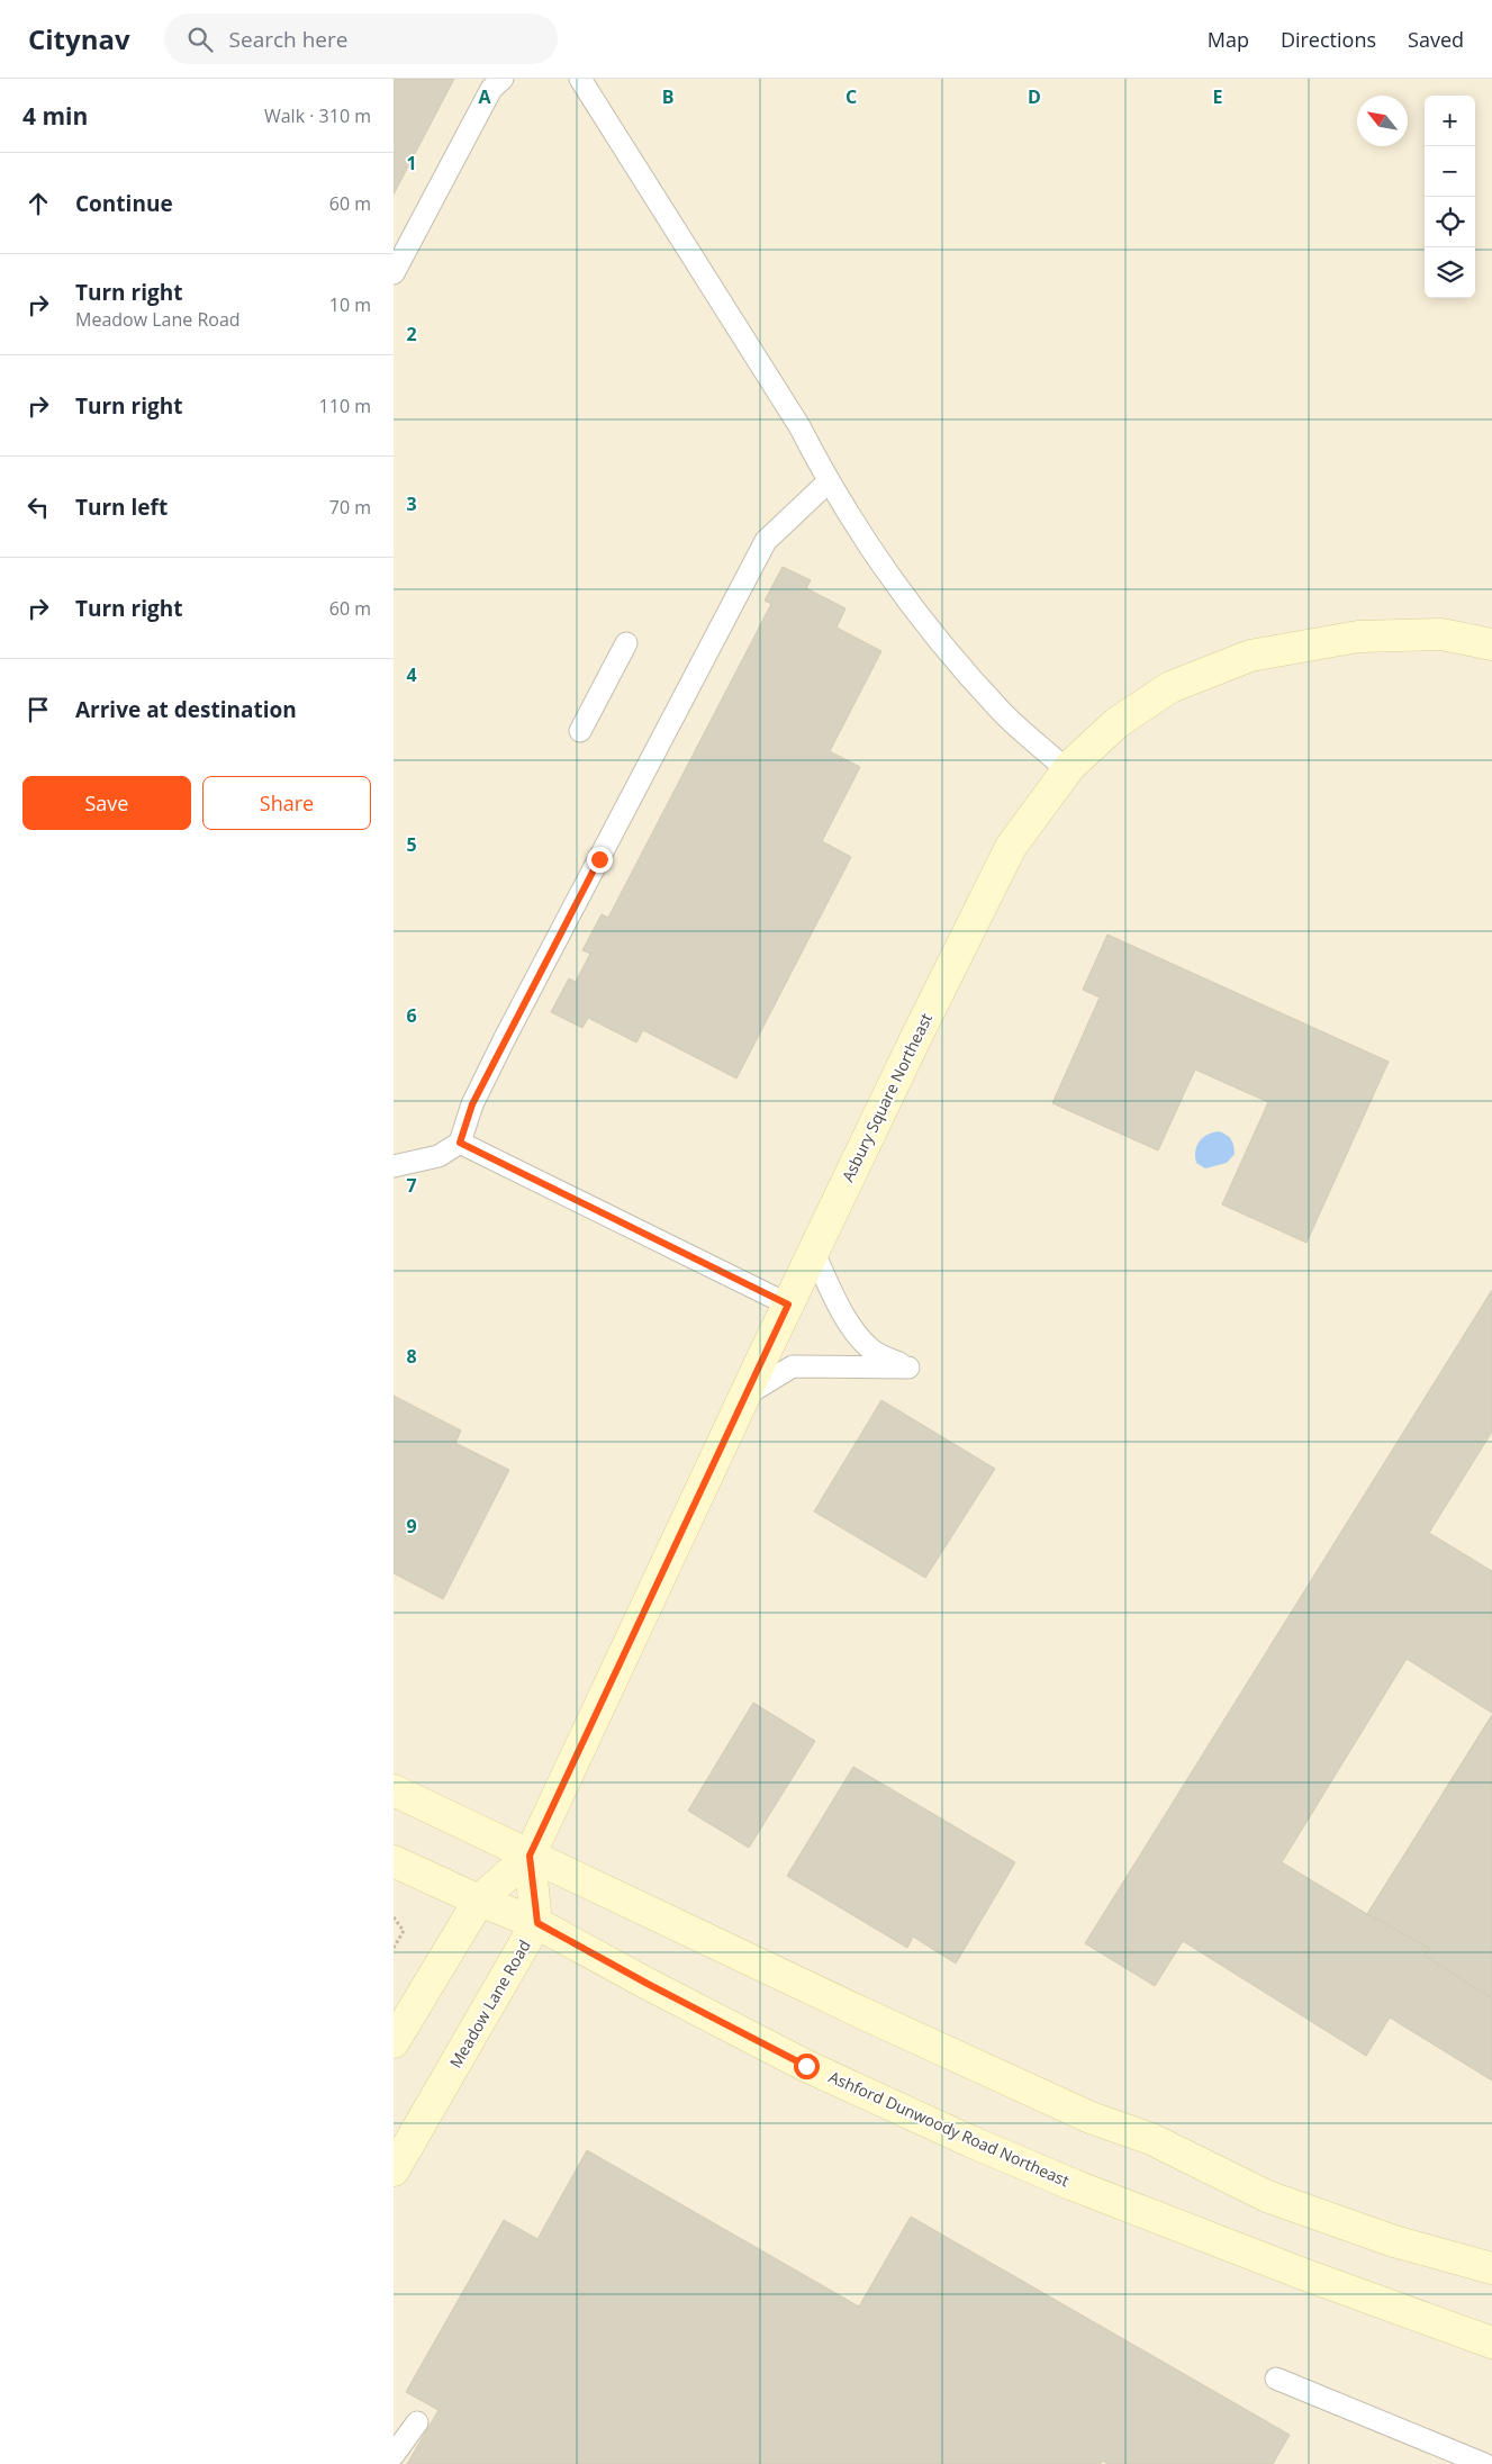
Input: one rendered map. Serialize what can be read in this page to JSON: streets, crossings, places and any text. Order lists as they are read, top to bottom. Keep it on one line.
{"streets":{"main road":["Asbury Square Northeast","Meadow Lane Road","Ashford Dunwoody Road Northeast"]},"crossings":[["Asbury Square Northeast","Meadow Lane Road"],["Meadow Lane Road","Ashford Dunwoody Road Northeast"]],"north":"top left","page":{"header":"Citynav","search":"Search here","nav":["Map","Directions","Saved"],"heading":["4 min","Walk · 310 m"],"map_buttons":["+","−"],"list":[["Continue","60 m"],["Turn right","Meadow Lane Road","10 m"],["Turn right","110 m"],["Turn left","70 m"],["Turn right","60 m"],"Arrive at destination"],"buttons":["Save","Share"]},"grid":{"columns":["A","B","C","D","E"],"rows":["1","2","3","4","5","6","7","8","9"]}}
